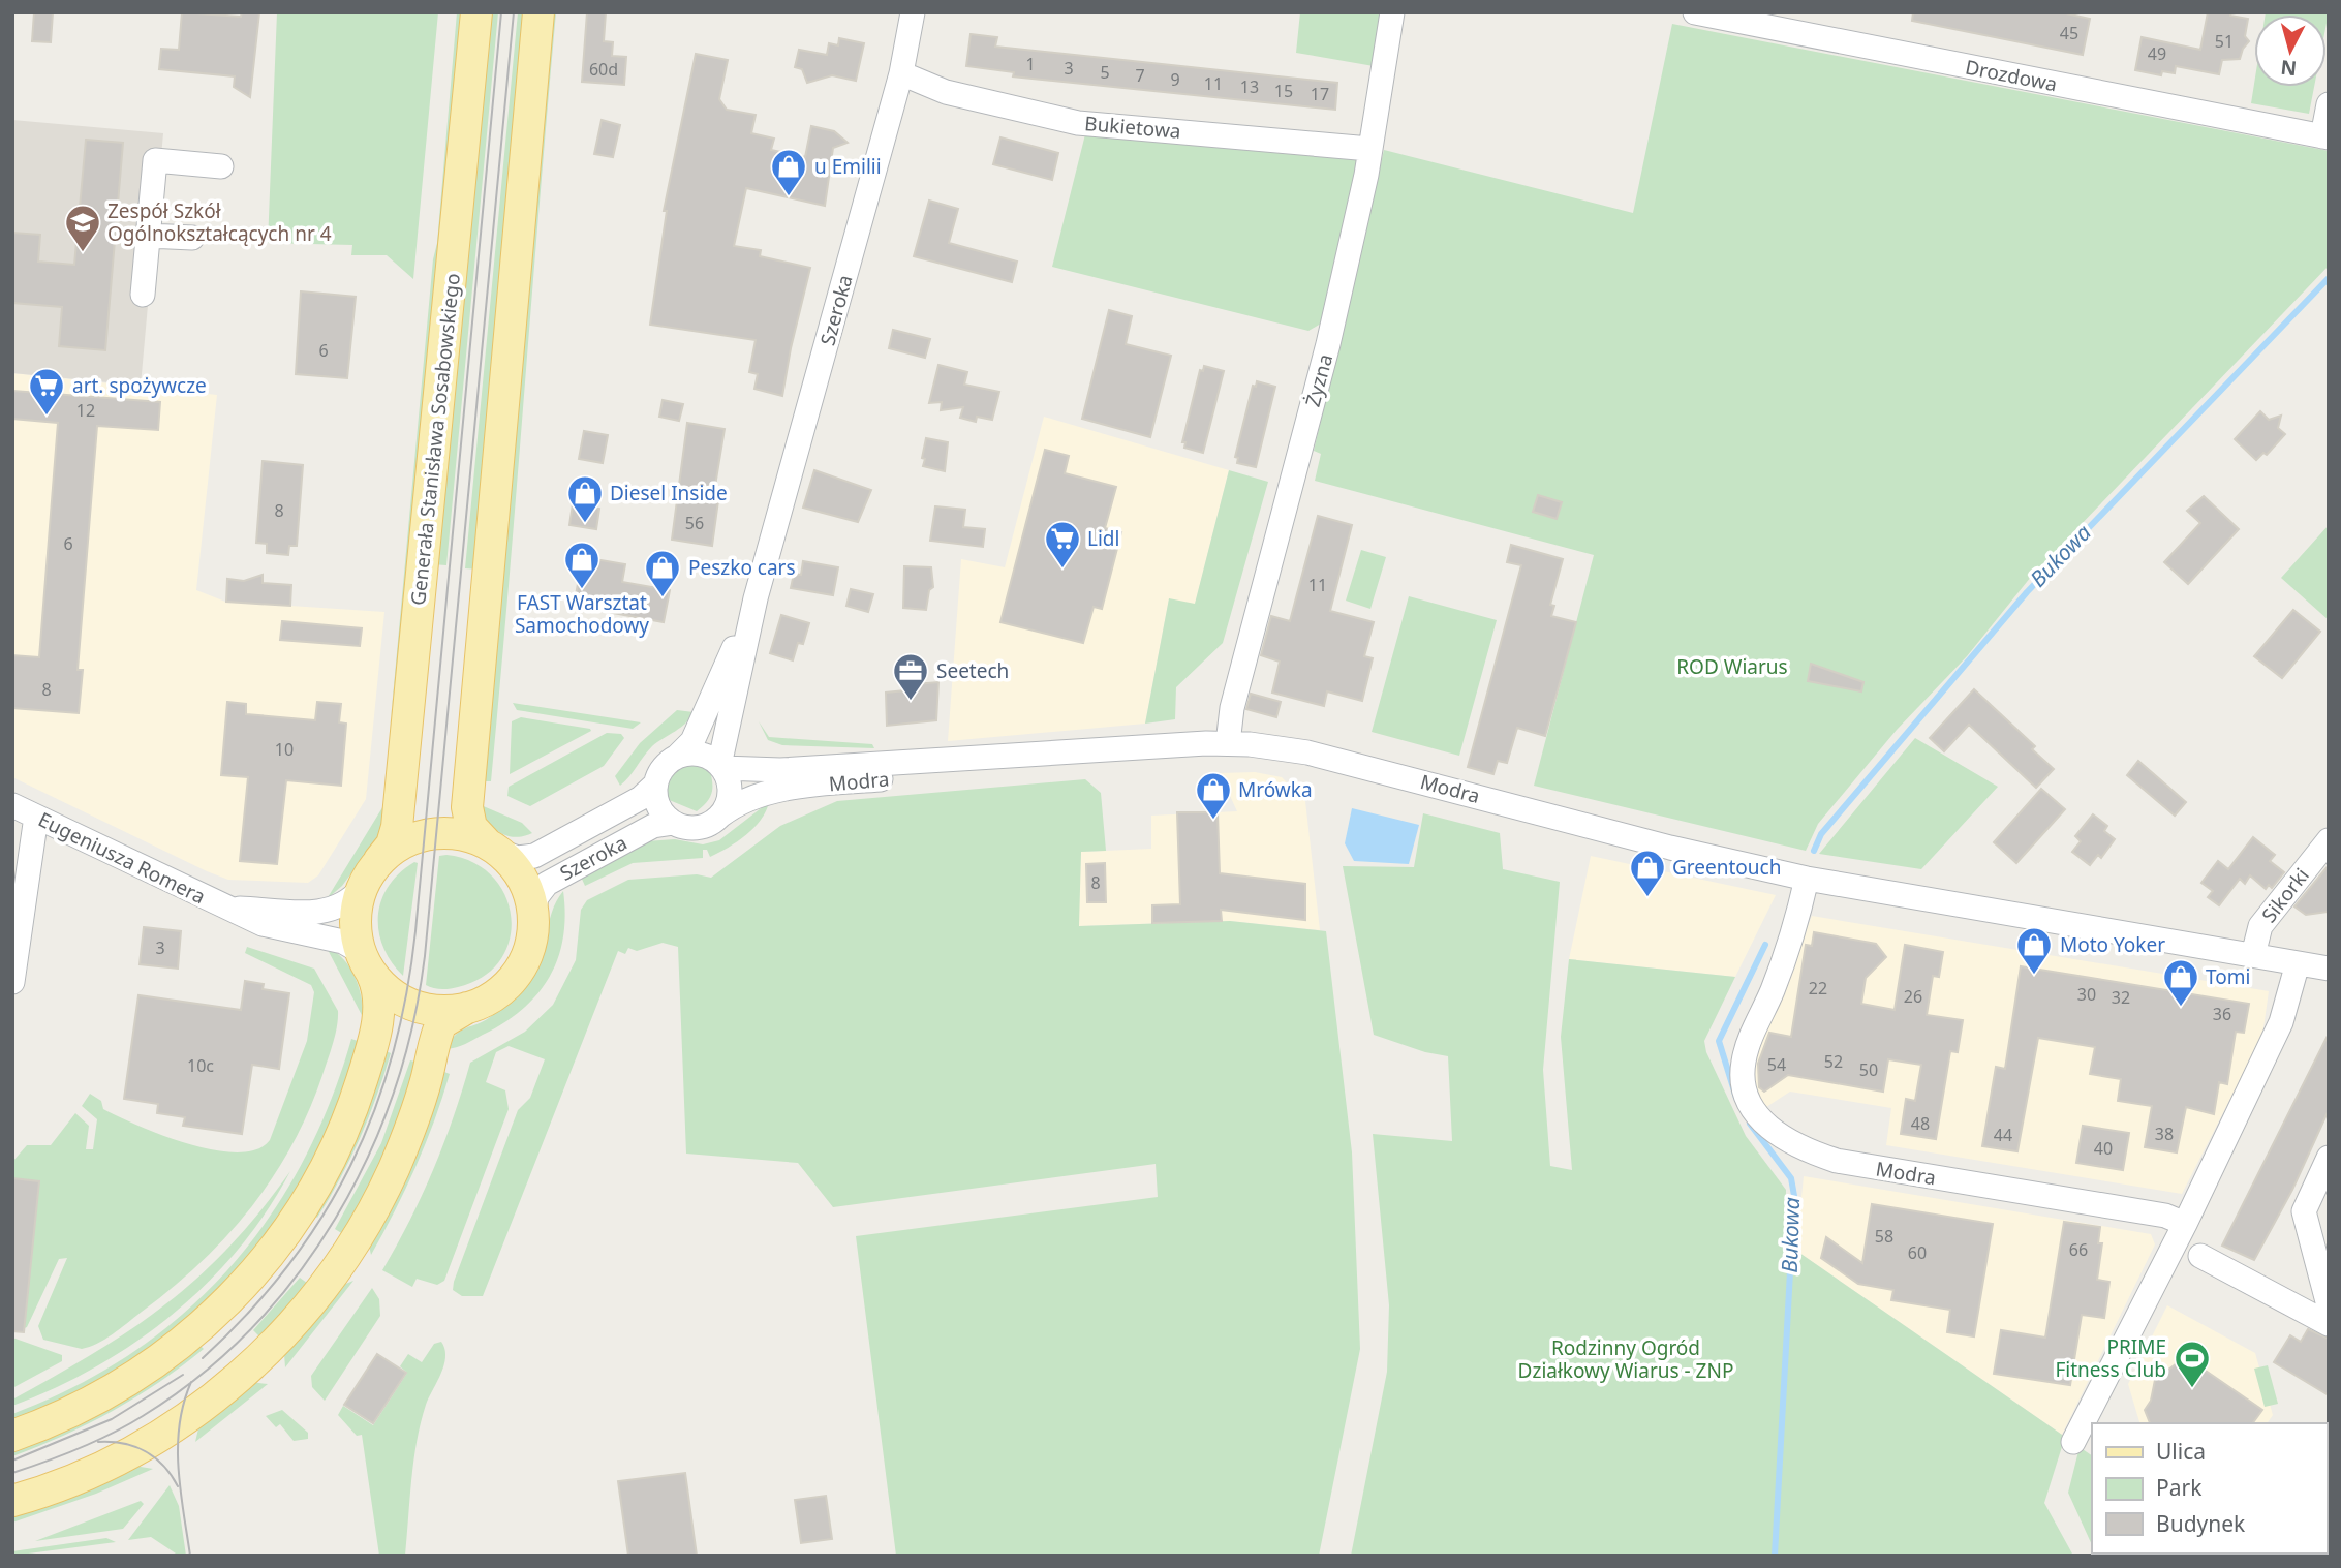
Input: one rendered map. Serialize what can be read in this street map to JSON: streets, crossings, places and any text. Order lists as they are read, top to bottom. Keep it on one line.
{"streets":{"main road":["Generała Stanisława Sosabowskiego"],"street":["Drozdowa","Bukietowa","Szeroka","Żyzna","Modra","Eugeniusza Romera","Sikorki"]},"crossings":[["Bukietowa","Szeroka"],["Bukietowa","Żyzna"],["Szeroka","Generała Stanisława Sosabowskiego"],["Szeroka","Modra"],["Szeroka","Eugeniusza Romera"],["Żyzna","Modra"],["Generała Stanisława Sosabowskiego","Eugeniusza Romera"],["Modra","Sikorki"]],"water":["Bukowa"],"parks":["ROD Wiarus","Rodzinny Ogród Działkowy Wiarus - ZNP"],"places":{"shop":["u Emilii","Diesel Inside","FAST Warsztat Samochodowy","Peszko cars","Mrówka","Greentouch","Moto Yoker","Tomi"],"school or university":["Zespół Szkół Ogólnokształcących nr 4"],"supermarket":["art. spożywcze","Lidl"],"office":["Seetech"],"sports":["PRIME Fitness Club"]},"house_numbers":["45","51","49","1","3","60d","5","7","9","11","13","15","17","6","12","8","56","6","11","8","10","8","3","22","30","26","32","36","52","54","10c","50","48","38","44","40","58","66","60"],"legend":["Ulica","Park","Budynek"],"north":"bottom"}
